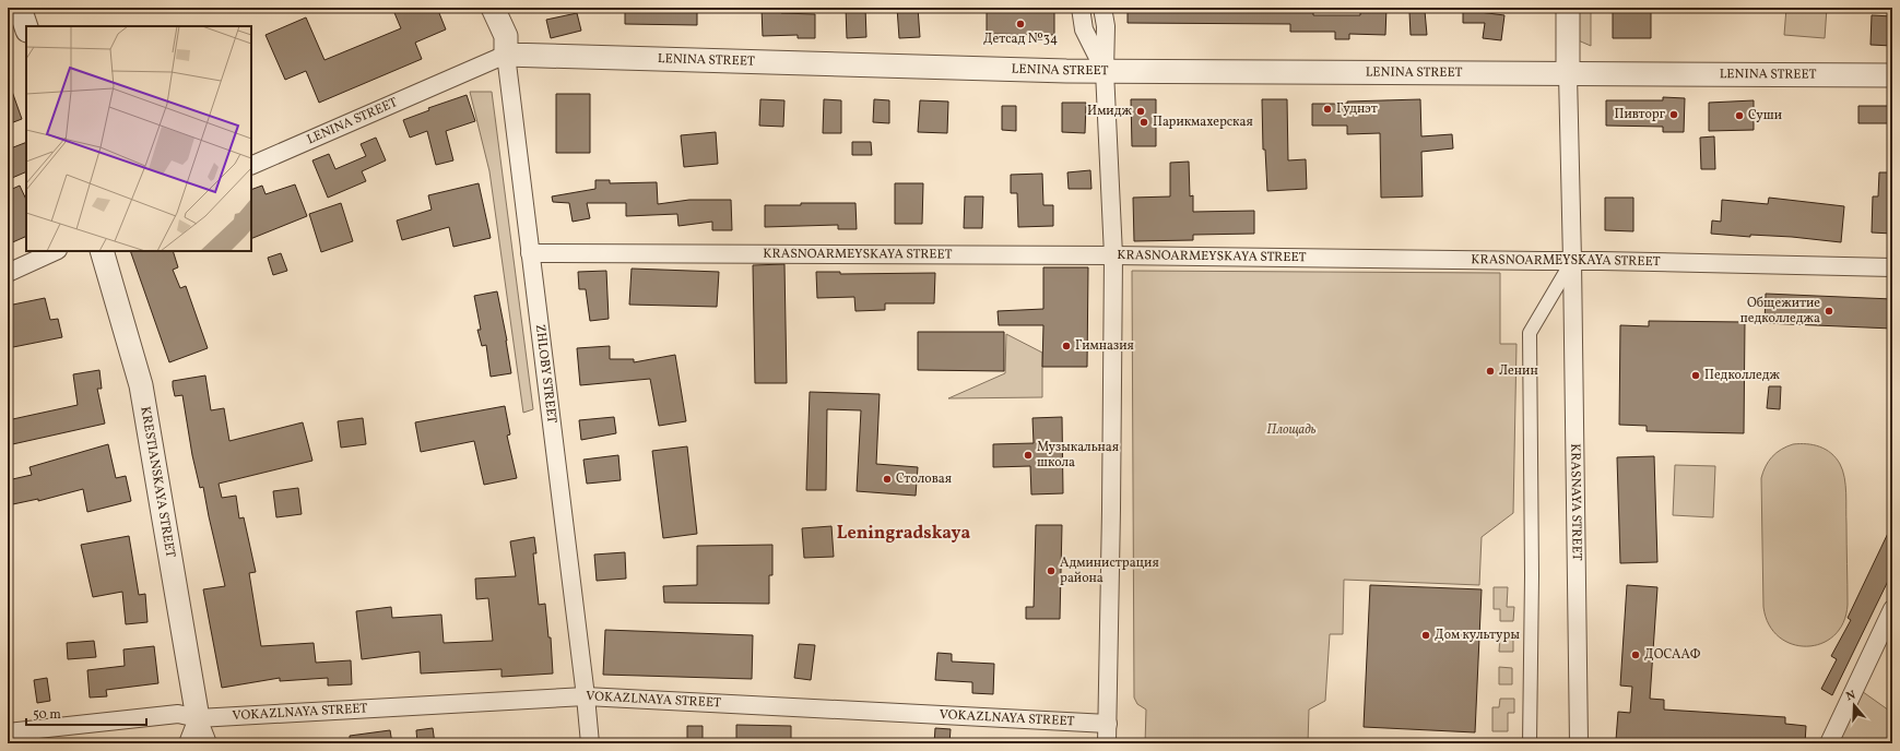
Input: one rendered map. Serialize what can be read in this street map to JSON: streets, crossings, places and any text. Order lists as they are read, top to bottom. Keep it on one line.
{"streets":{"street":["LENINA STREET","KRASNOARMEYSKAYA STREET","ZHLOBY STREET","KRESTIANSKAYA STREET","KRASNAYA STREET","VOKAZLNAYA STREET"]},"crossings":[["LENINA STREET","ZHLOBY STREET"],["LENINA STREET","KRASNAYA STREET"],["KRASNOARMEYSKAYA STREET","ZHLOBY STREET"],["KRASNOARMEYSKAYA STREET","KRASNAYA STREET"],["ZHLOBY STREET","VOKAZLNAYA STREET"],["KRESTIANSKAYA STREET","VOKAZLNAYA STREET"]],"districts":["Leningradskaya"],"parks":["Площадь"],"places":["Детсад №34","Гуднэт","Имидж","Пивторг","Суши","Парикмахерская","Общежитие педколледжа","Гимназия","Ленин","Педколледж","Музыкальная школа","Столовая","Администрация района","Дом культуры","ДОСААФ"],"scale_bar":"50 m","north":"top"}
